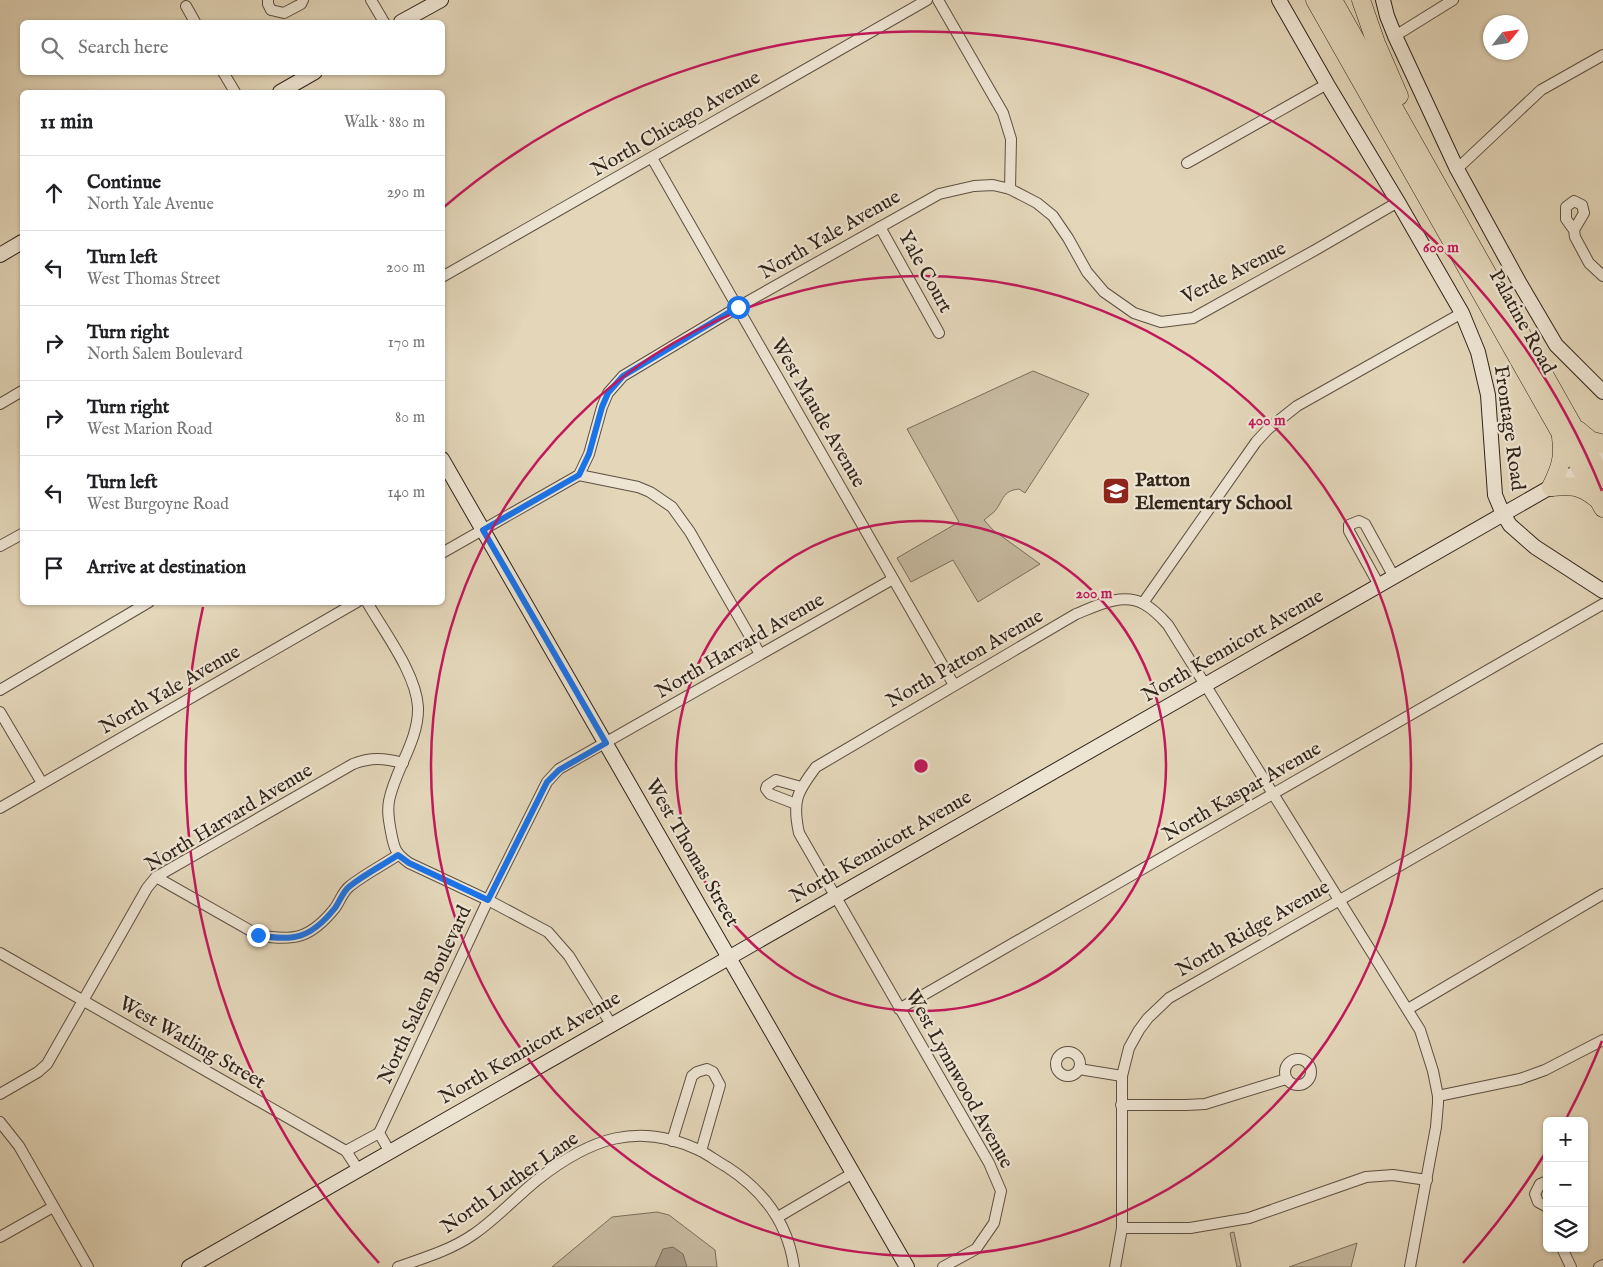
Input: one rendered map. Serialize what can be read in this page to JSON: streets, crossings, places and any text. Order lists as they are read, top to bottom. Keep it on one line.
{"streets":{"highway":["Palatine Road"],"street":["North Chicago Avenue","North Yale Avenue","Yale Court","Verde Avenue","West Maude Avenue","Frontage Road","North Harvard Avenue","North Kennicott Avenue","North Patton Avenue","North Kaspar Avenue","West Thomas Street","North Ridge Avenue","North Salem Boulevard","West Watling Street","West Lynnwood Avenue","North Luther Lane"]},"crossings":[["North Chicago Avenue","West Maude Avenue"],["North Yale Avenue","Yale Court"],["North Yale Avenue","Verde Avenue"],["North Yale Avenue","West Maude Avenue"],["Verde Avenue","Frontage Road"],["Palatine Road","North Kennicott Avenue"],["West Maude Avenue","North Harvard Avenue"],["West Maude Avenue","North Patton Avenue"],["Frontage Road","North Kennicott Avenue"],["North Harvard Avenue","West Thomas Street"],["North Harvard Avenue","North Salem Boulevard"],["North Harvard Avenue","West Watling Street"],["North Kennicott Avenue","North Patton Avenue"],["North Kennicott Avenue","West Thomas Street"],["North Kennicott Avenue","West Watling Street"],["North Kennicott Avenue","West Lynnwood Avenue"],["North Patton Avenue","West Lynnwood Avenue"],["North Kaspar Avenue","West Lynnwood Avenue"],["West Thomas Street","North Salem Boulevard"]],"places":{"school or university":["Patton Elementary School"]},"north":"top right","page":{"search":"Search here","heading":["11 min","Walk · 880 m"],"list":[["Continue","North Yale Avenue","290 m"],["Turn left","West Thomas Street","200 m"],["Turn right","North Salem Boulevard","170 m"],["Turn right","West Marion Road","80 m"],["Turn left","West Burgoyne Road","140 m"],"Arrive at destination"],"map_buttons":["+","−"]},"rings":["600 m","400 m","200 m"]}
